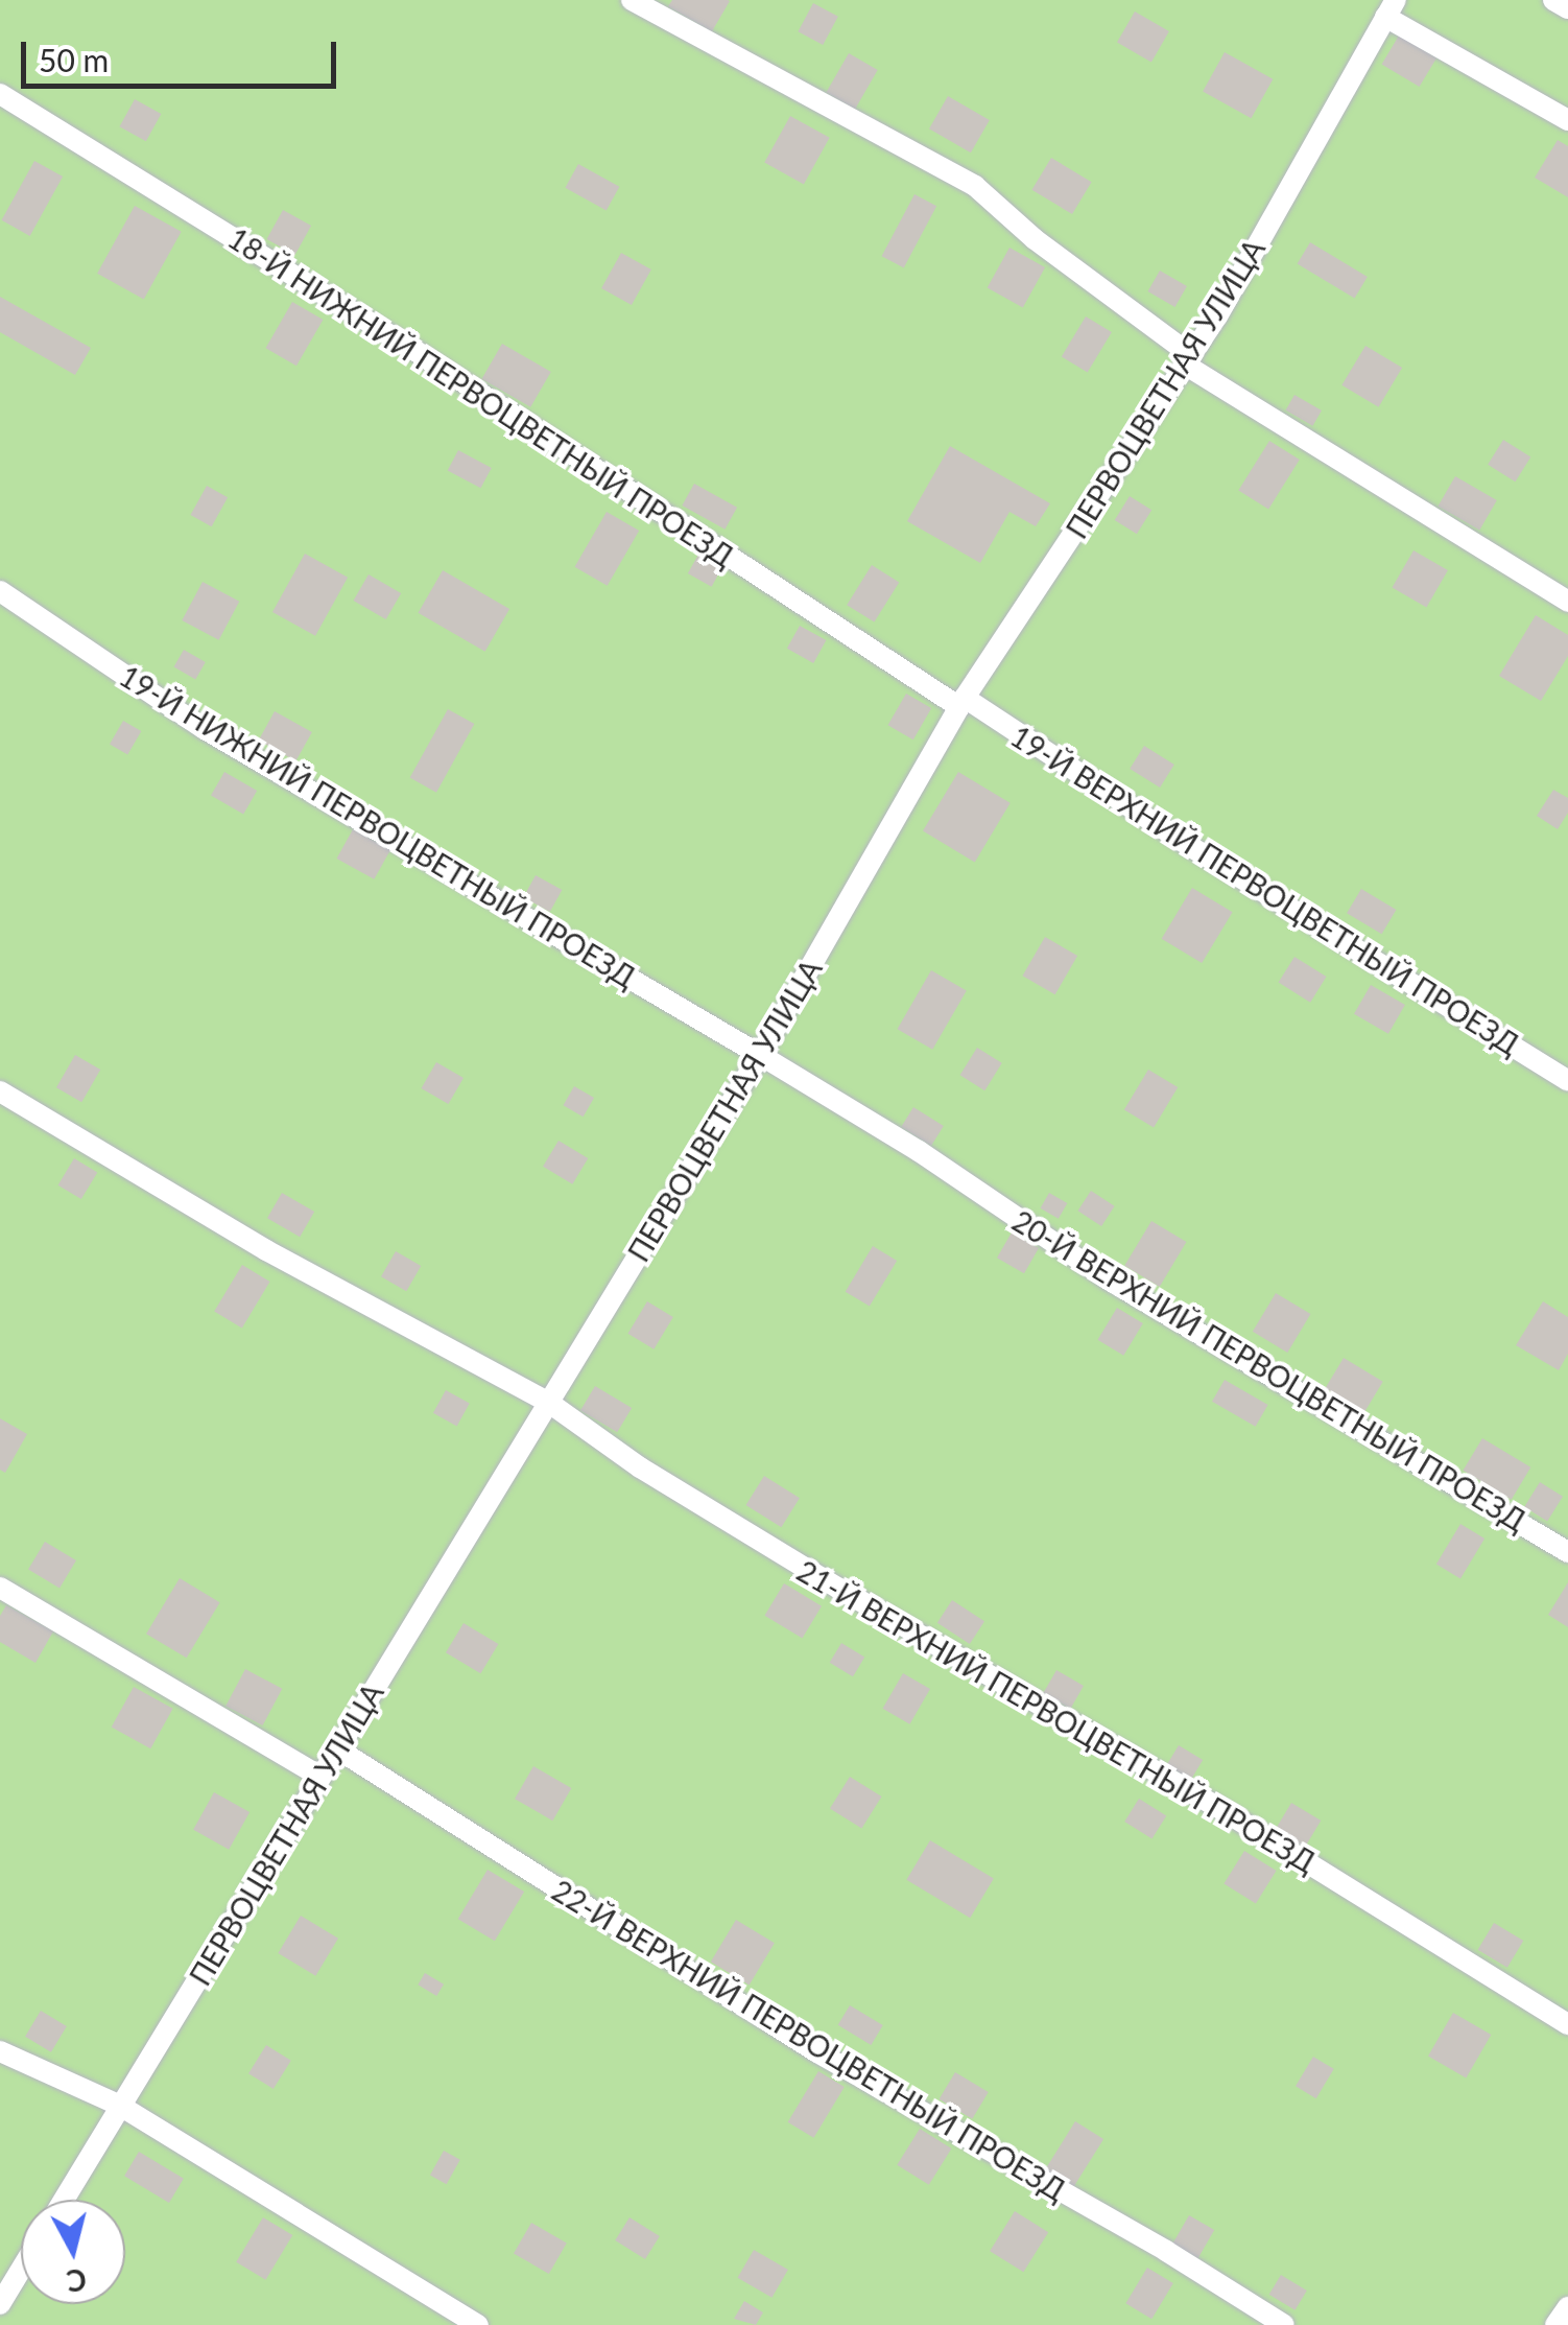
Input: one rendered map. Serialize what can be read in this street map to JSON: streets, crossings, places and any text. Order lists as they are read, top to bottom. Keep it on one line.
{"streets":{"lane":["ПЕРВОЦВЕТНАЯ УЛИЦА","18-Й НИЖНИЙ ПЕРВОЦВЕТНЫЙ ПРОЕЗД","19-Й НИЖНИЙ ПЕРВОЦВЕТНЫЙ ПРОЕЗД","19-Й ВЕРХНИЙ ПЕРВОЦВЕТНЫЙ ПРОЕЗД","20-Й ВЕРХНИЙ ПЕРВОЦВЕТНЫЙ ПРОЕЗД","21-Й ВЕРХНИЙ ПЕРВОЦВЕТНЫЙ ПРОЕЗД","22-Й ВЕРХНИЙ ПЕРВОЦВЕТНЫЙ ПРОЕЗД"]},"crossings":[["ПЕРВОЦВЕТНАЯ УЛИЦА","18-Й НИЖНИЙ ПЕРВОЦВЕТНЫЙ ПРОЕЗД"],["ПЕРВОЦВЕТНАЯ УЛИЦА","19-Й НИЖНИЙ ПЕРВОЦВЕТНЫЙ ПРОЕЗД"],["ПЕРВОЦВЕТНАЯ УЛИЦА","19-Й ВЕРХНИЙ ПЕРВОЦВЕТНЫЙ ПРОЕЗД"],["ПЕРВОЦВЕТНАЯ УЛИЦА","20-Й ВЕРХНИЙ ПЕРВОЦВЕТНЫЙ ПРОЕЗД"],["ПЕРВОЦВЕТНАЯ УЛИЦА","21-Й ВЕРХНИЙ ПЕРВОЦВЕТНЫЙ ПРОЕЗД"],["ПЕРВОЦВЕТНАЯ УЛИЦА","22-Й ВЕРХНИЙ ПЕРВОЦВЕТНЫЙ ПРОЕЗД"],["18-Й НИЖНИЙ ПЕРВОЦВЕТНЫЙ ПРОЕЗД","19-Й ВЕРХНИЙ ПЕРВОЦВЕТНЫЙ ПРОЕЗД"],["19-Й НИЖНИЙ ПЕРВОЦВЕТНЫЙ ПРОЕЗД","20-Й ВЕРХНИЙ ПЕРВОЦВЕТНЫЙ ПРОЕЗД"]],"scale_bar":"50 m","north":"bottom"}
